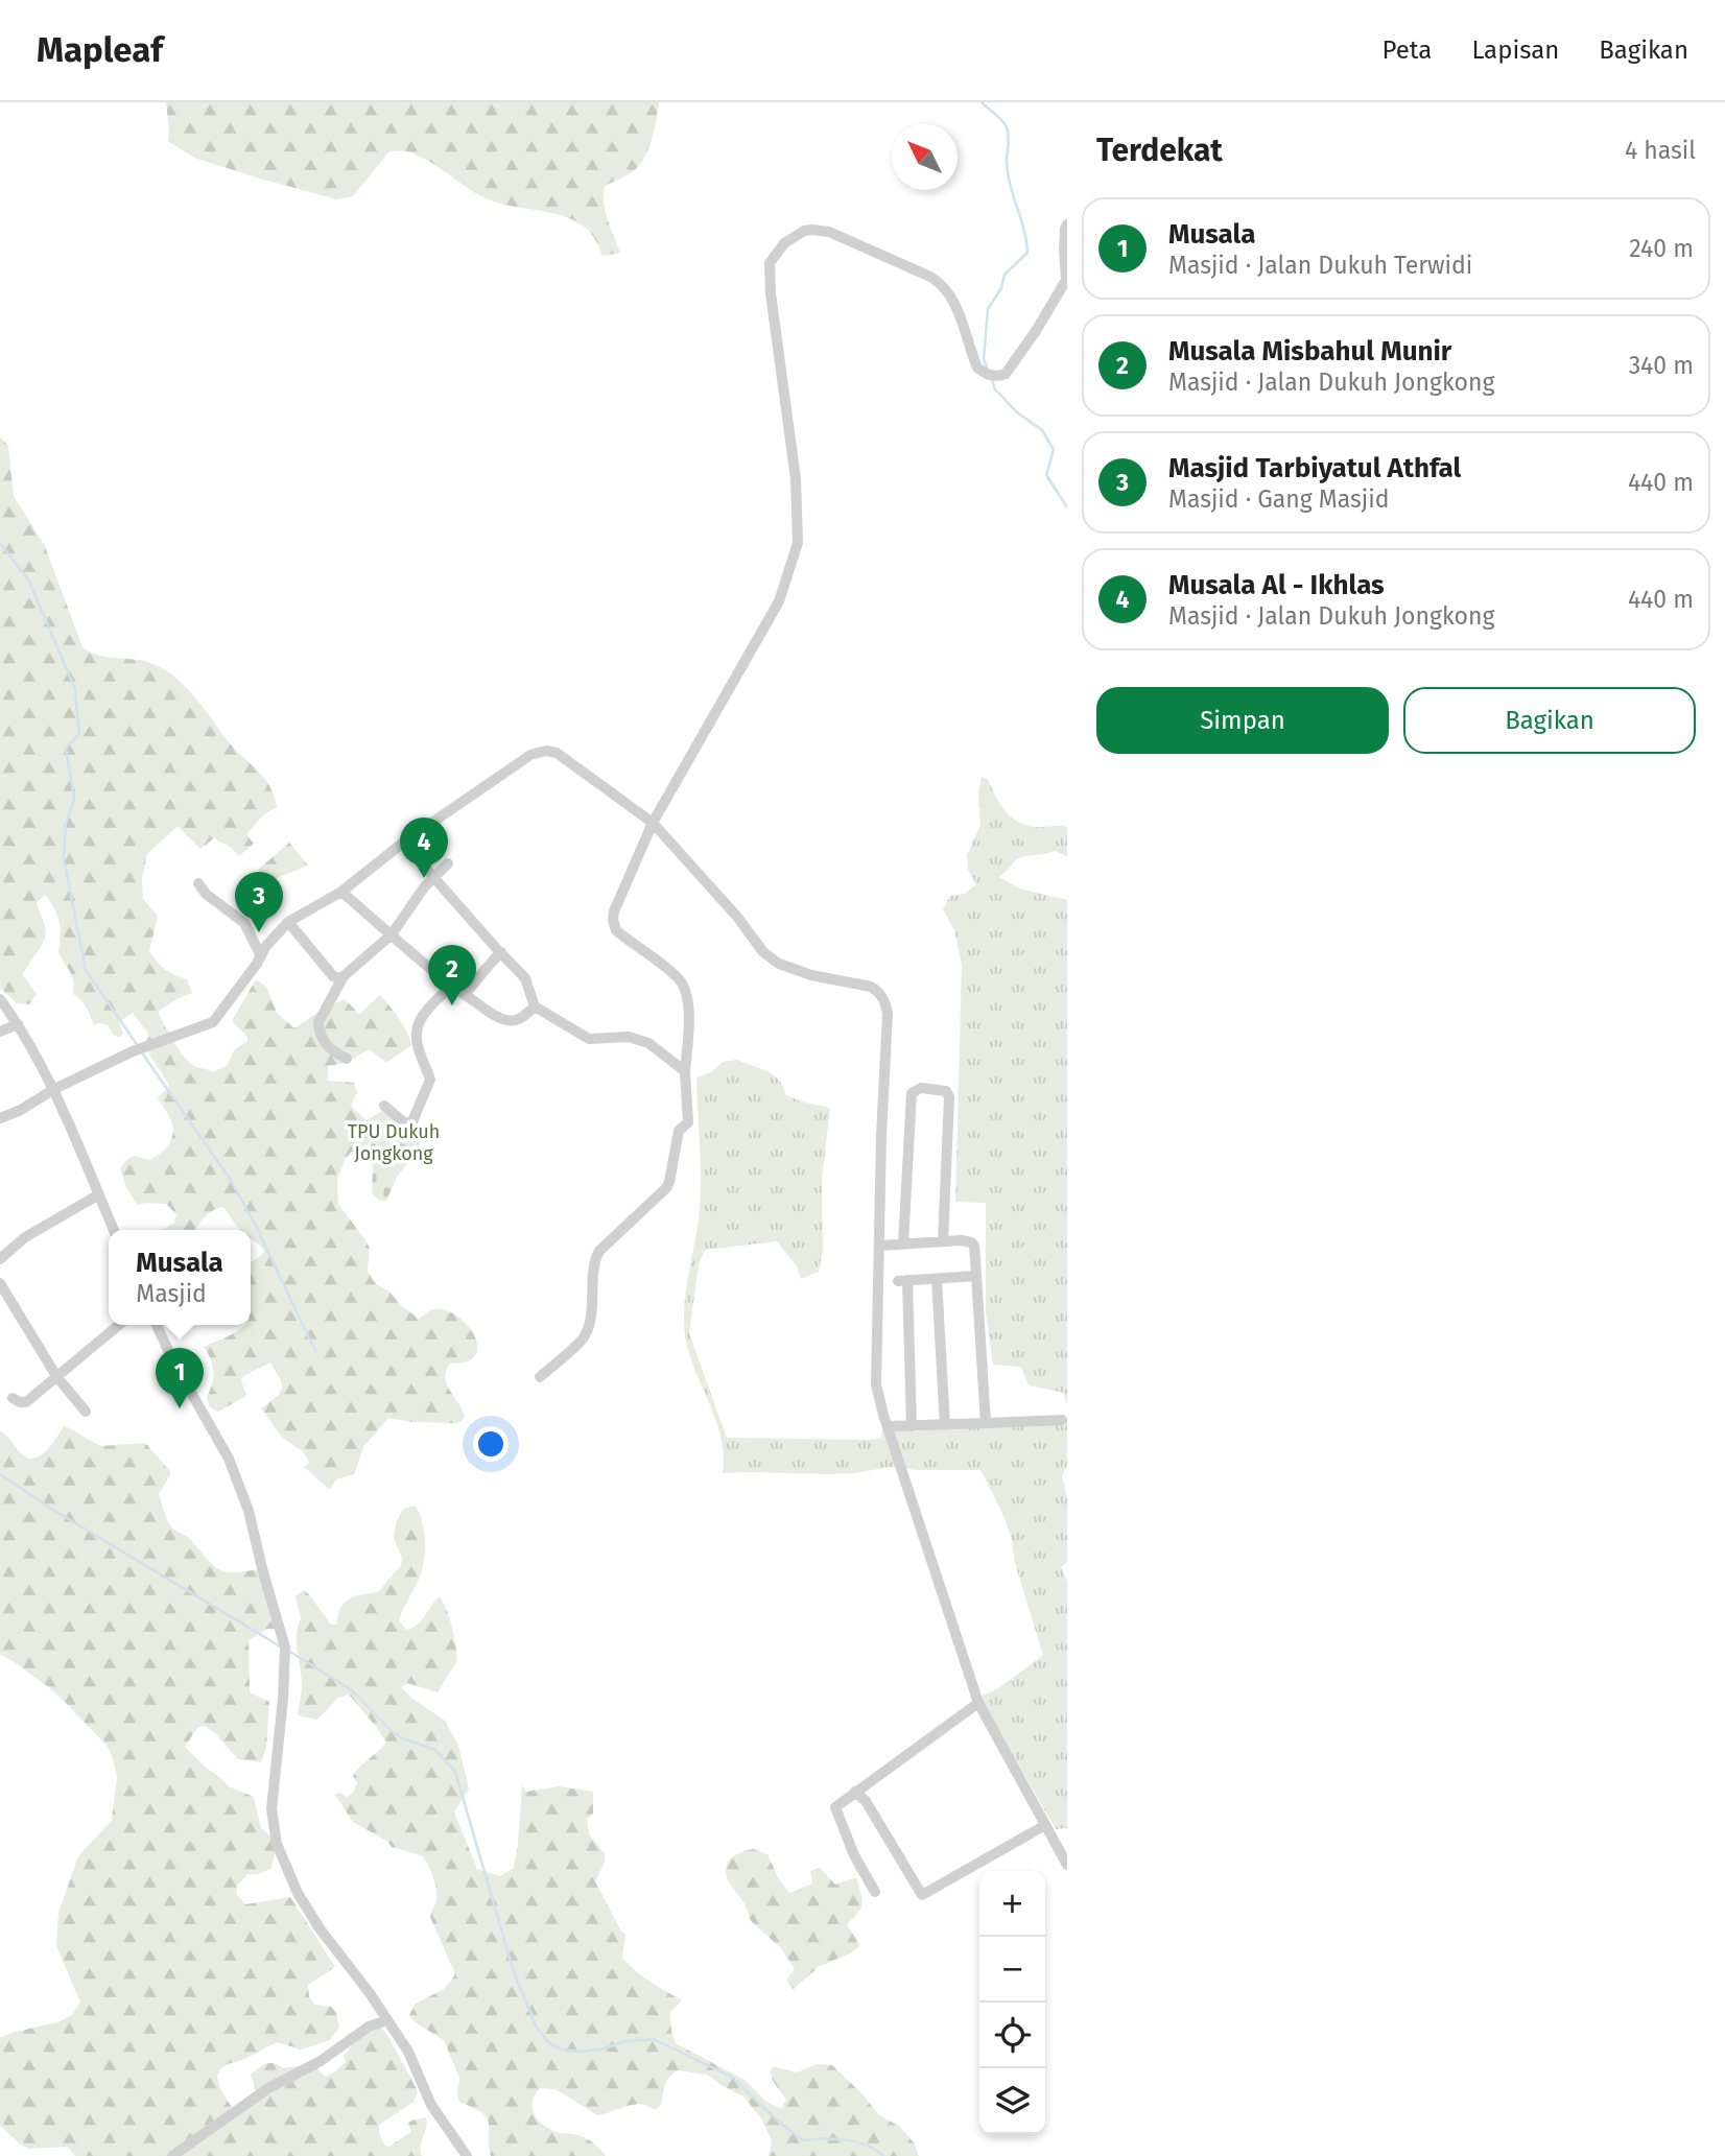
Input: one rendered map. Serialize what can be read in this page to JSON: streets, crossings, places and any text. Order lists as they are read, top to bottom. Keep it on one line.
{"parks":["TPU Dukuh Jongkong"],"north":"top left","page":{"header":"Mapleaf","nav":["Peta","Lapisan","Bagikan"],"heading":["Terdekat","4 hasil"],"list":[{"mark":"1","name":"Musala","note":"Masjid · Jalan Dukuh Terwidi","value":"240 m"},{"mark":"2","name":"Musala Misbahul Munir","note":"Masjid · Jalan Dukuh Jongkong","value":"340 m"},{"mark":"3","name":"Masjid Tarbiyatul Athfal","note":"Masjid · Gang Masjid","value":"440 m"},{"mark":"4","name":"Musala Al - Ikhlas","note":"Masjid · Jalan Dukuh Jongkong","value":"440 m"}],"buttons":["Simpan","Bagikan"],"pins":["4","3","2","1"],"popup":["Musala","Masjid"],"map_buttons":["+","−"]}}
